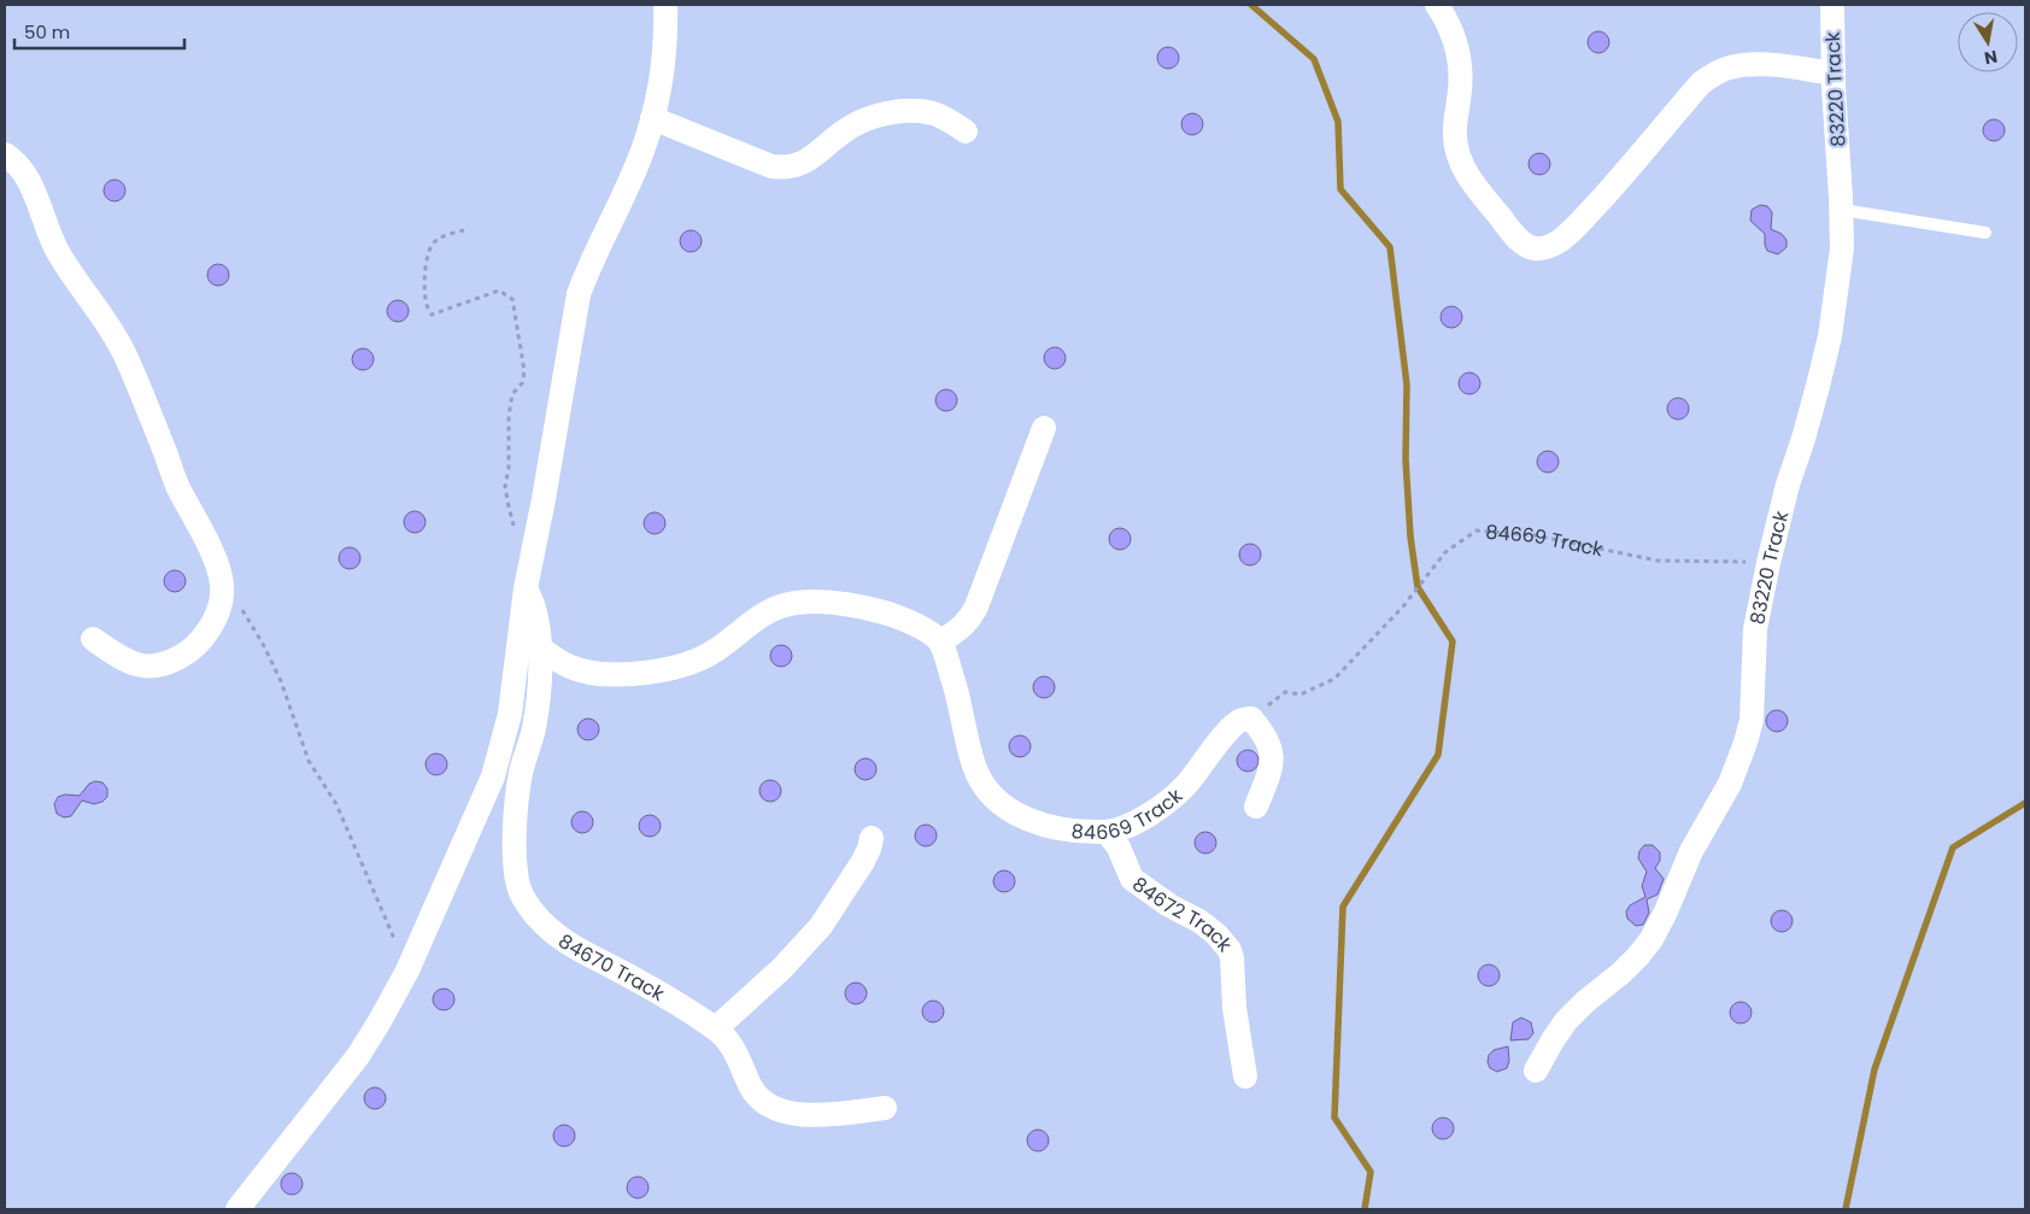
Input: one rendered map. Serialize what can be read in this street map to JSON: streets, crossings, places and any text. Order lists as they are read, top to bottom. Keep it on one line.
{"streets":{"street":["83220 Track","84669 Track","84672 Track","84670 Track"]},"crossings":[["83220 Track","84669 Track"],["84669 Track","84672 Track"]],"scale_bar":"50 m","north":"bottom"}
